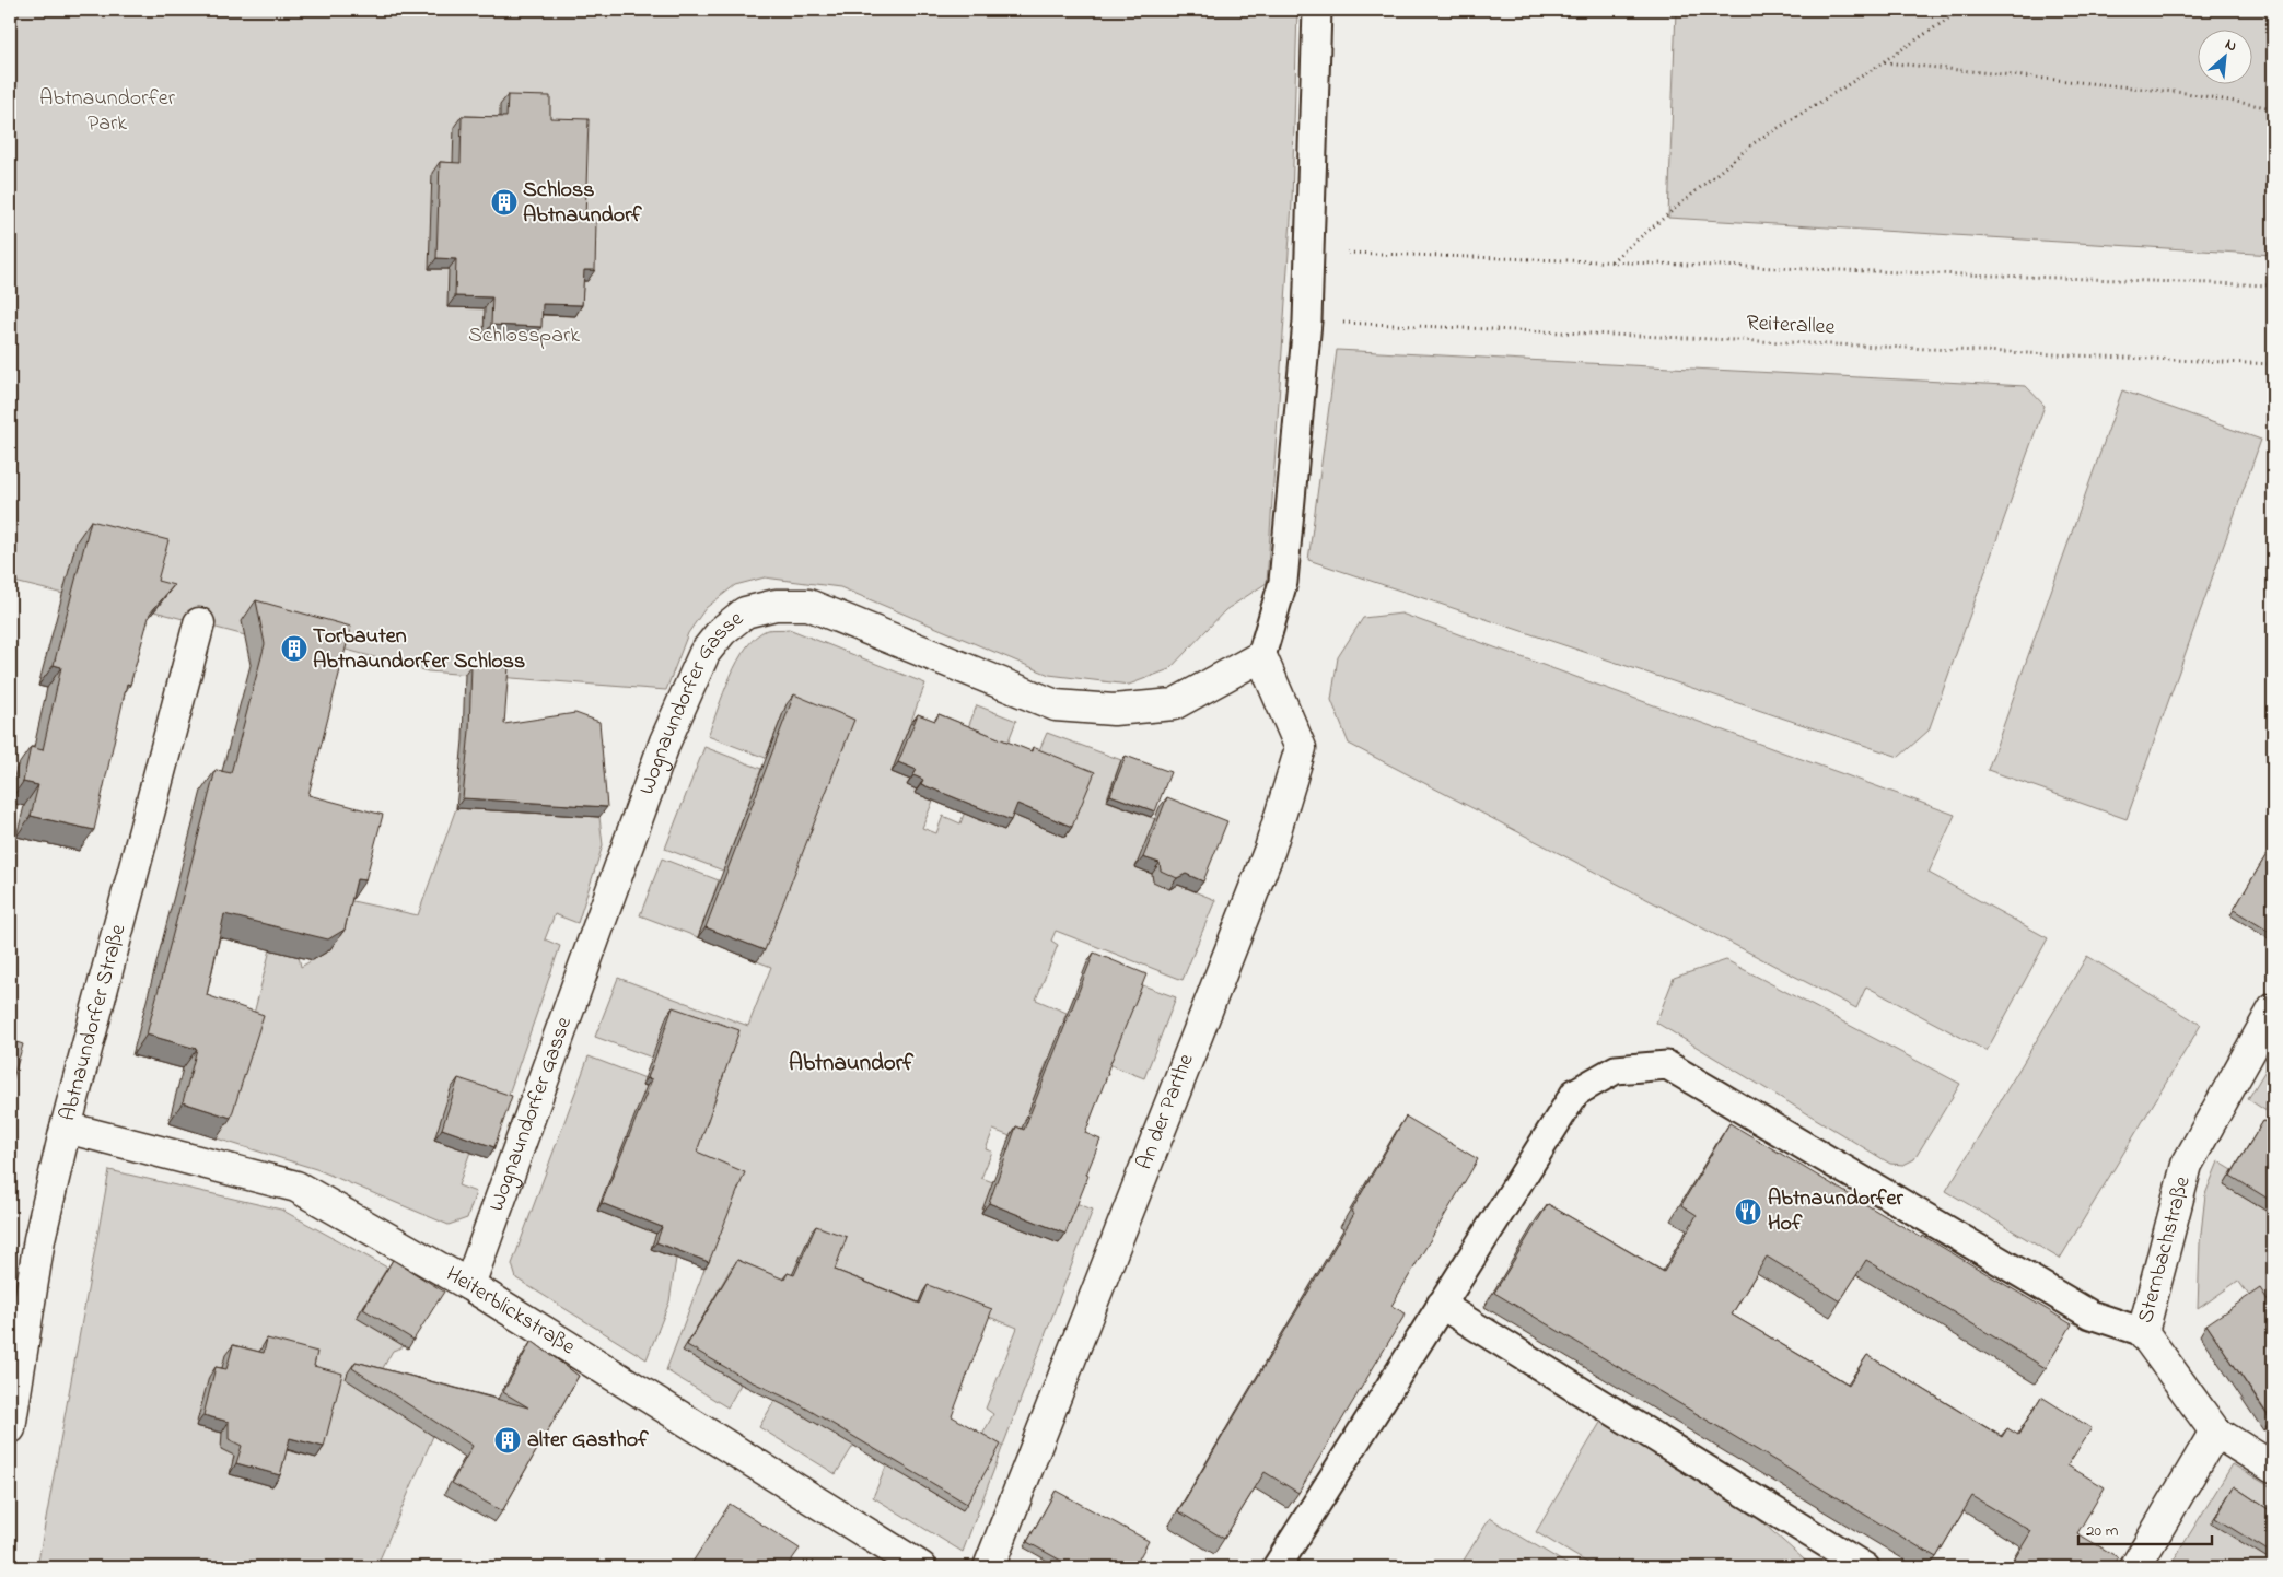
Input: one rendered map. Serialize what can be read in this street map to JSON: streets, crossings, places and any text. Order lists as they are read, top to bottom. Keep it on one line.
{"streets":{"street":["Wognaundorfer Gasse","Abtnaundorfer Straße","An der Parthe","Sternbachstraße","Heiterblickstraße"],"path":["Reiterallee"]},"crossings":[["Wognaundorfer Gasse","An der Parthe"],["Wognaundorfer Gasse","Heiterblickstraße"],["Abtnaundorfer Straße","Heiterblickstraße"]],"districts":["Abtnaundorf"],"parks":["Abtnaundorfer Park","Schlosspark"],"places":{"building":["Schloss Abtnaundorf","Torbauten Abtnaundorfer Schloss","alter Gasthof"],"restaurant":["Abtnaundorfer Hof"]},"scale_bar":"20 m","north":"top right"}
